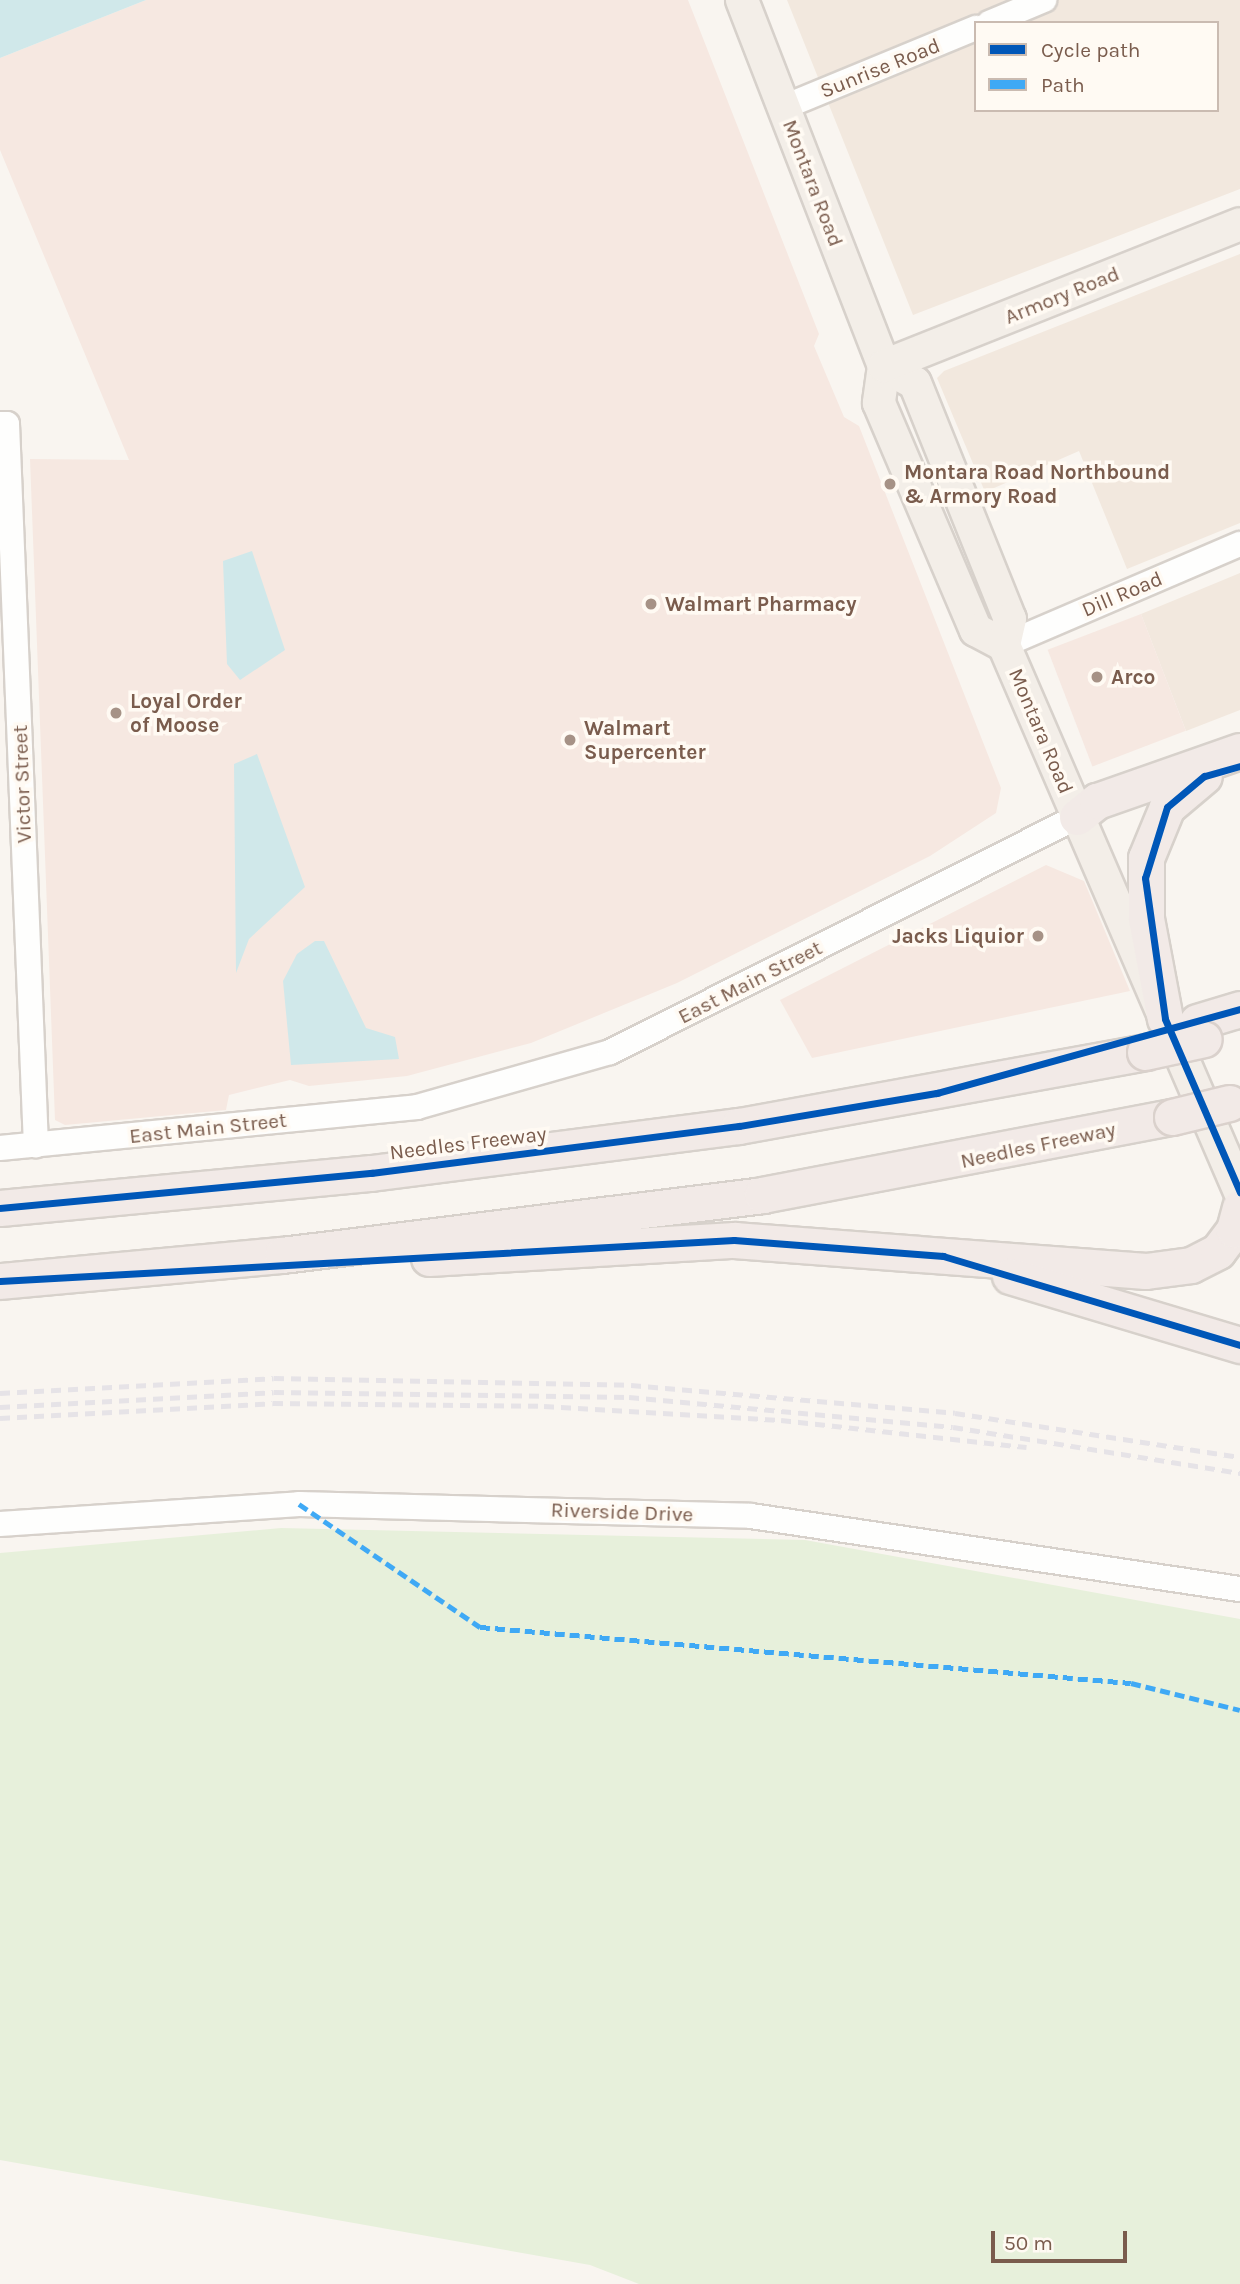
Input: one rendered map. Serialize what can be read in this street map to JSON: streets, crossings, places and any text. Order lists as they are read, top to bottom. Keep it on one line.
{"streets":{"highway":["Needles Freeway"],"main road":["Montara Road","Armory Road"],"street":["Sunrise Road","Dill Road","Victor Street","East Main Street","Riverside Drive"]},"crossings":[["Sunrise Road","Montara Road"],["Montara Road","Armory Road"],["Montara Road","Dill Road"],["Montara Road","East Main Street"],["Victor Street","East Main Street"]],"places":["Montara Road Northbound & Armory Road","Walmart Pharmacy","Arco","Loyal Order of Moose","Walmart Supercenter","Jacks Liquior"],"legend":["Cycle path","Path"],"scale_bar":"50 m"}
